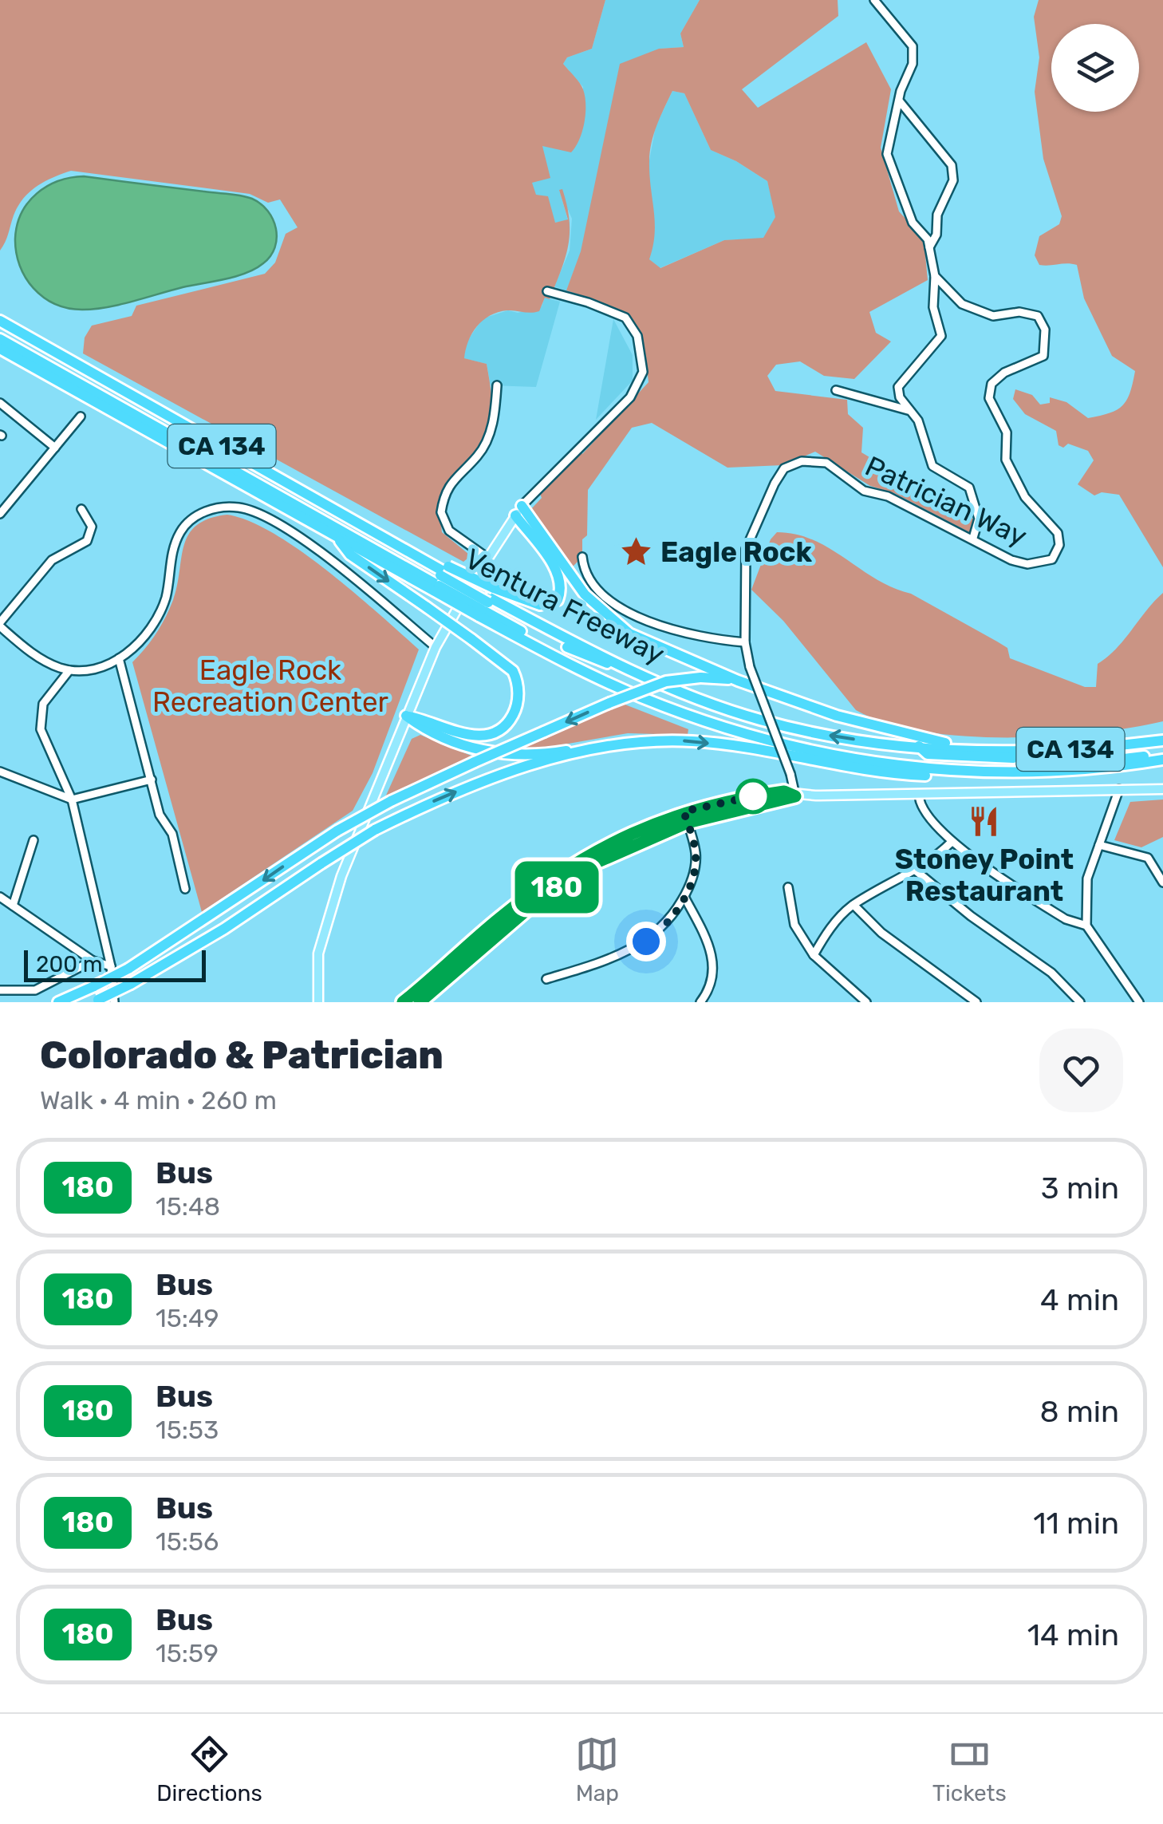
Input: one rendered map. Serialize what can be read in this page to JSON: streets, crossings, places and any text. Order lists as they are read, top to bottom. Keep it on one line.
{"streets":{"highway":["CA 134","Ventura Freeway"],"street":["Patrician Way"]},"crossings":[["CA 134","Ventura Freeway"]],"parks":["Eagle Rock Recreation Center"],"places":{"place":["Eagle Rock"],"restaurant":["Stoney Point Restaurant"]},"lines":["bus line 180"],"scale_bar":"200 m","page":{"on_map":"180","scale":"200 m","heading":["Colorado & Patrician","Walk · 4 min · 260 m"],"list":[{"mark":"180","name":"Bus","note":"15:48","value":"3 min"},{"mark":"180","name":"Bus","note":"15:49","value":"4 min"},{"mark":"180","name":"Bus","note":"15:53","value":"8 min"},{"mark":"180","name":"Bus","note":"15:56","value":"11 min"},{"mark":"180","name":"Bus","note":"15:59","value":"14 min"}],"tabs":["Directions","Map","Tickets"]}}
